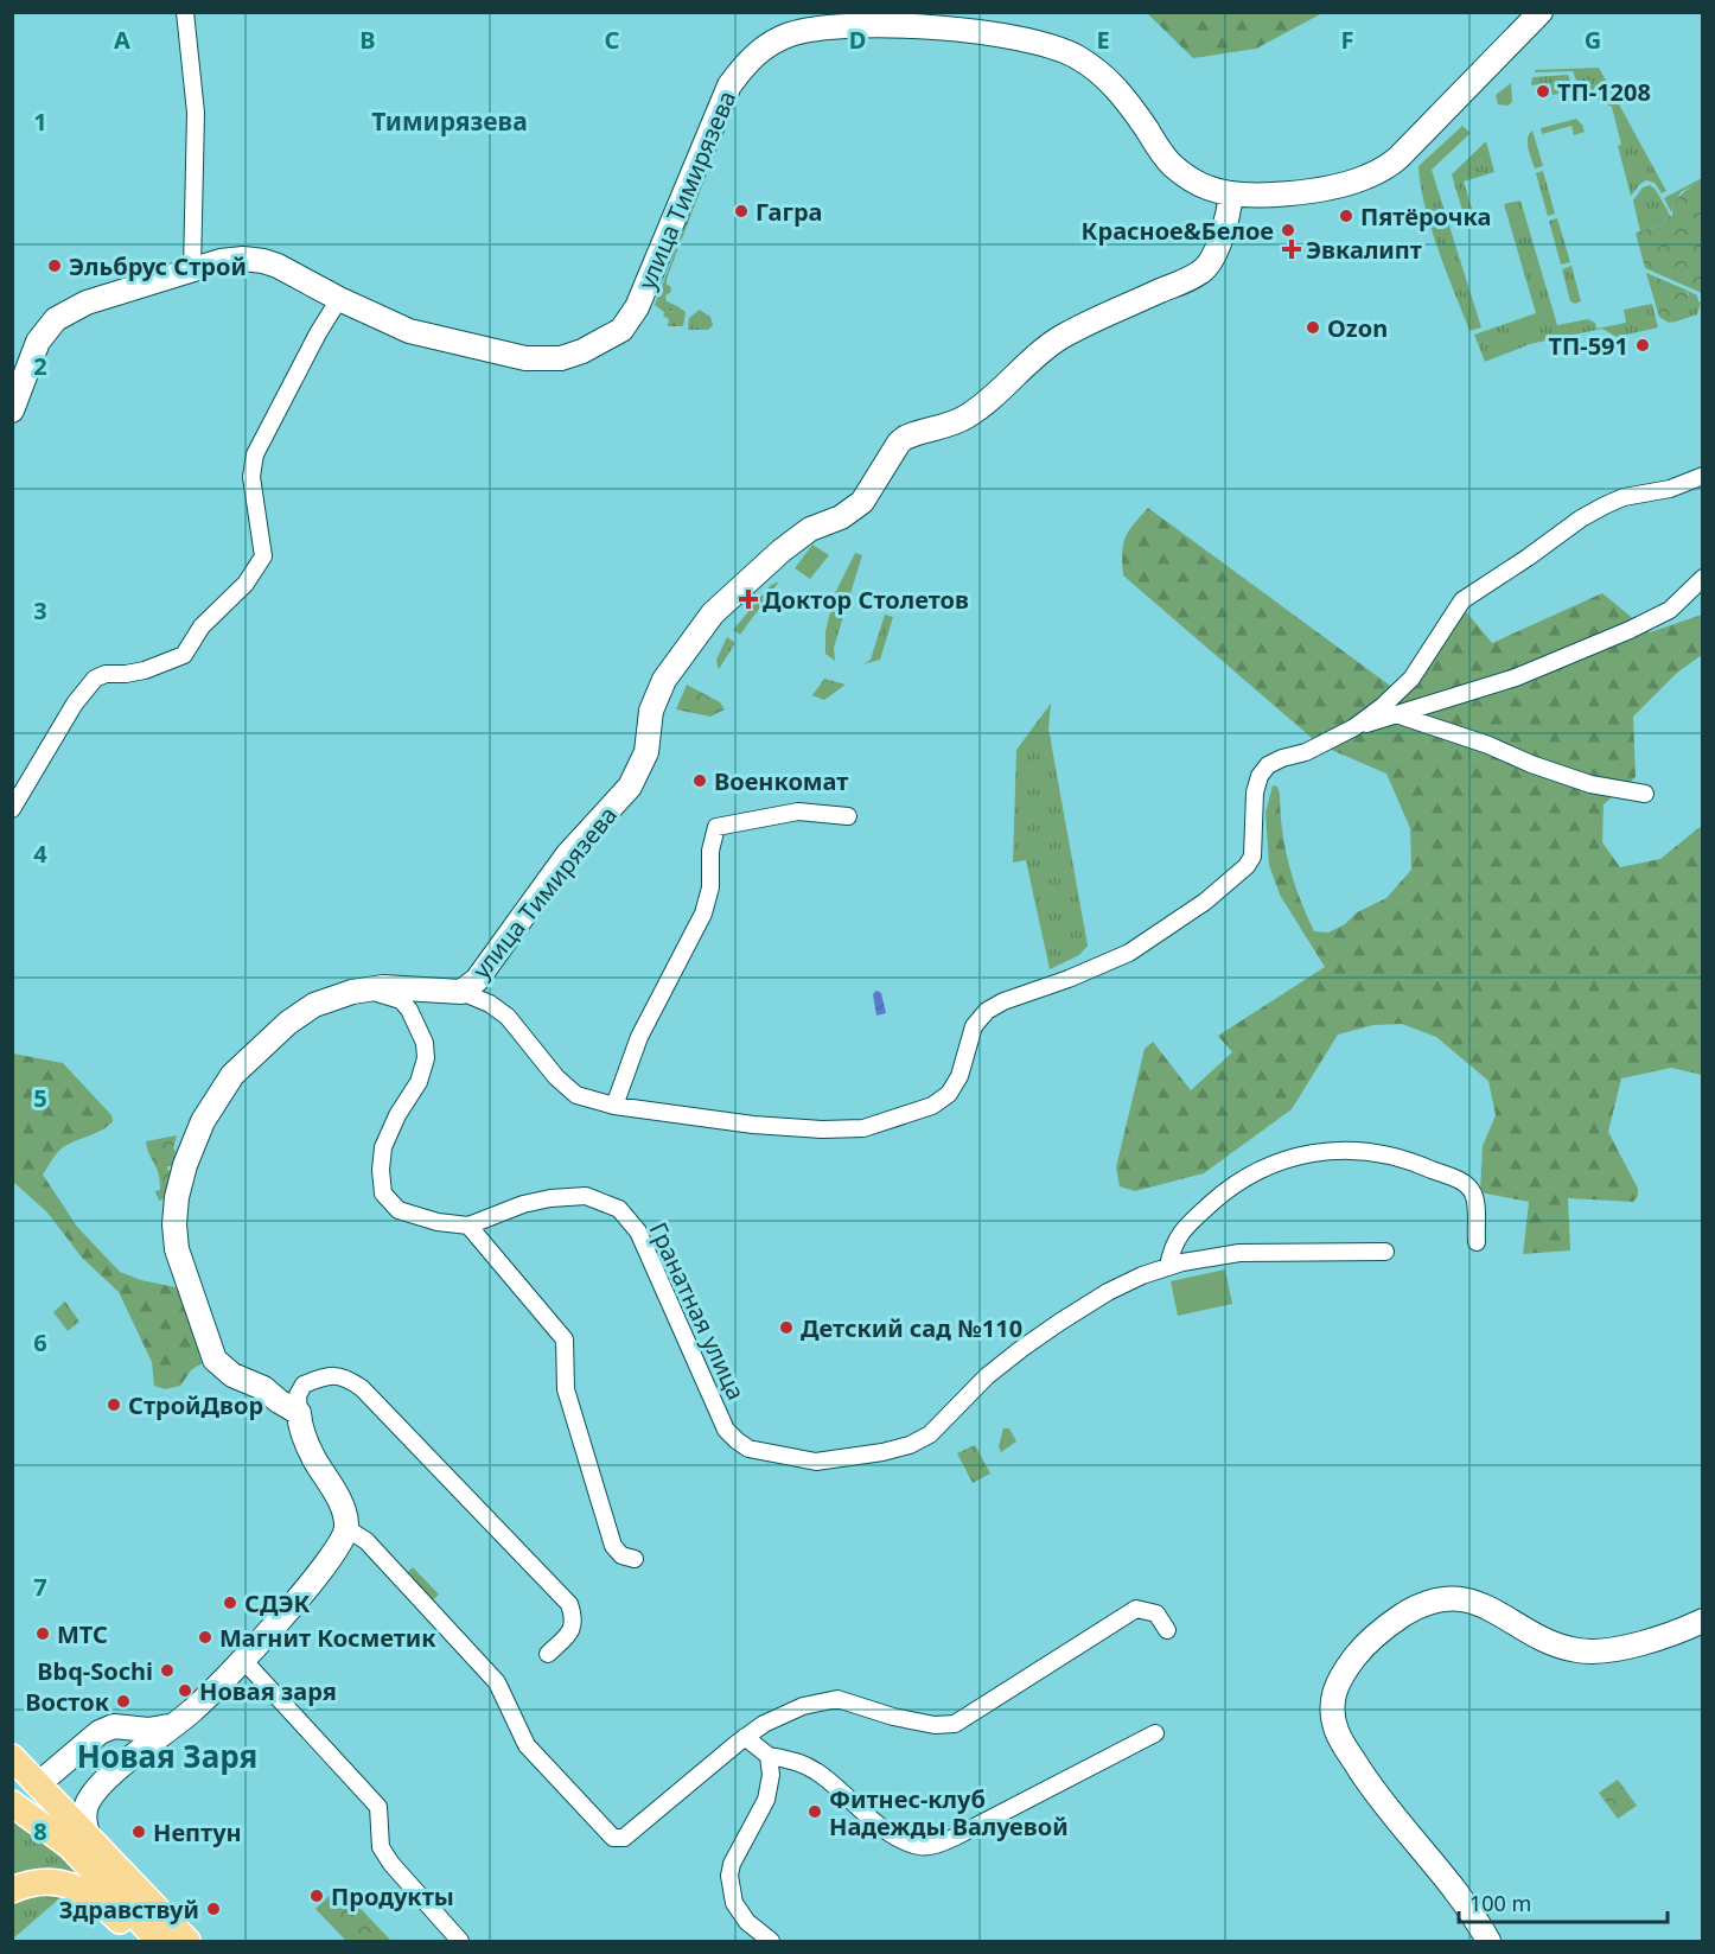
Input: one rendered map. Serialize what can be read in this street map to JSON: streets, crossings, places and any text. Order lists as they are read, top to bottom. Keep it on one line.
{"streets":{"street":["улица Тимирязева","Гранатная улица"]},"crossings":[["улица Тимирязева","Гранатная улица"]],"districts":["Тимирязева","Новая Заря"],"places":{"other":["ТП-1208","Гагра","Пятёрочка","Красное&Белое","Эльбрус Строй","Ozon","ТП-591","Военкомат","Детский сад №110","СтройДвор","СДЭК","МТС","Магнит Косметик","Bbq-Sochi","Новая заря","Восток","Фитнес-клуб Надежды Валуевой","Нептун","Продукты","Здравствуй"],"health":["Эвкалипт","Доктор Столетов"]},"scale_bar":"100 m","grid":{"columns":["A","B","C","D","E","F","G"],"rows":["1","2","3","4","5","6","7","8"]}}
